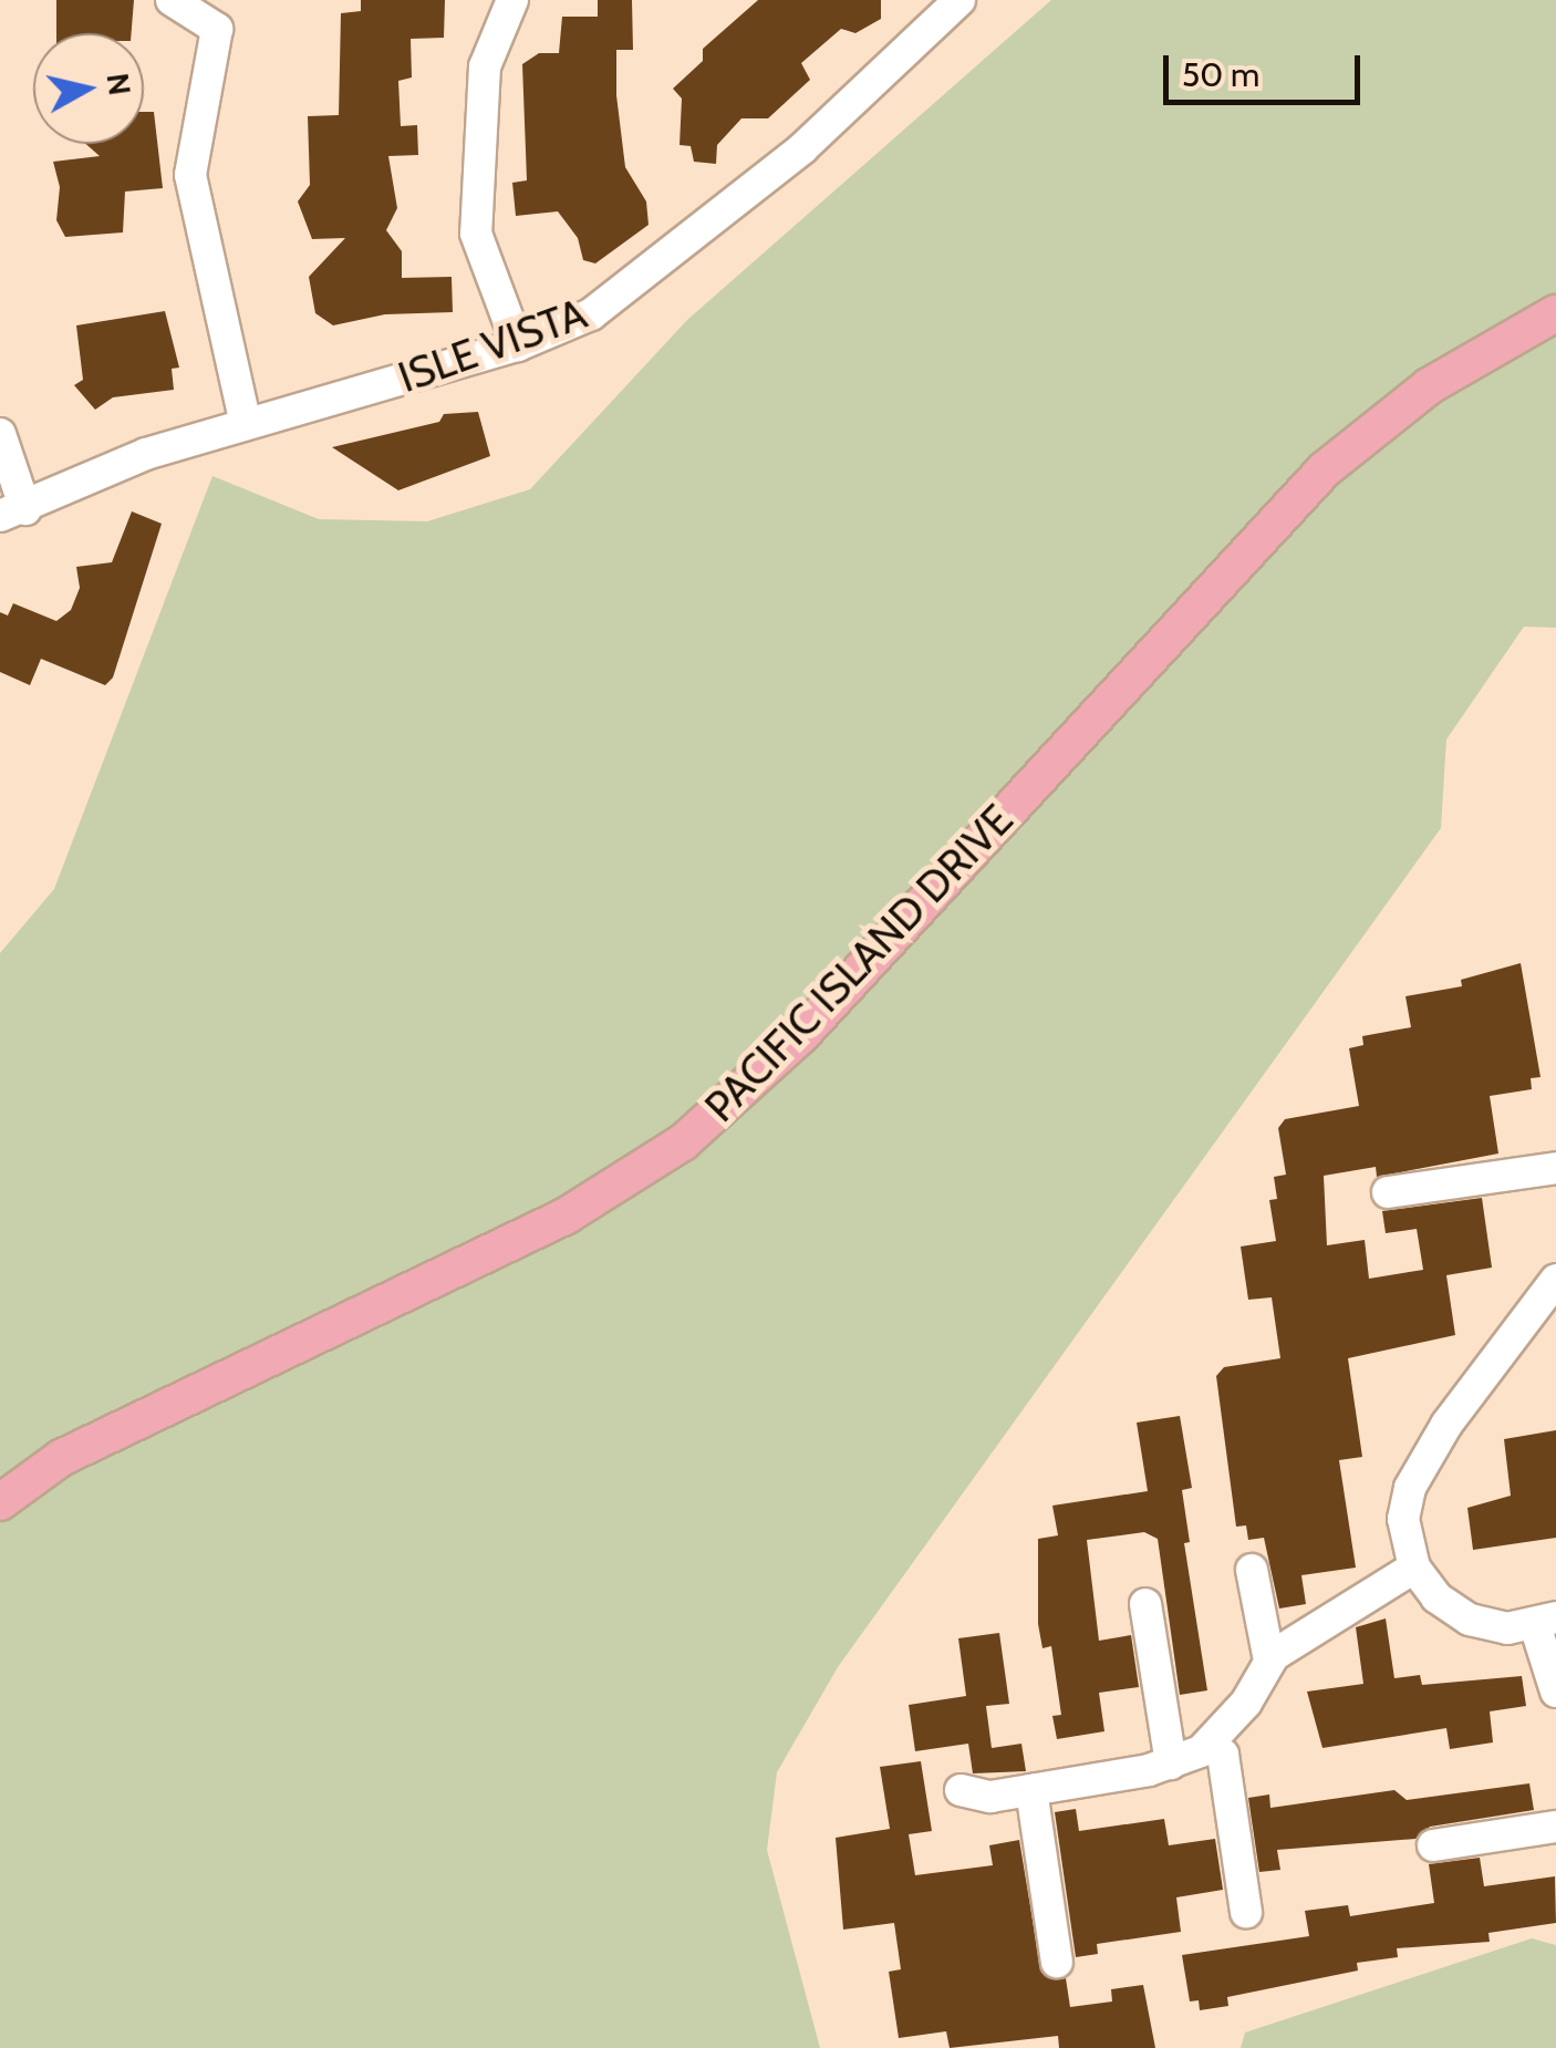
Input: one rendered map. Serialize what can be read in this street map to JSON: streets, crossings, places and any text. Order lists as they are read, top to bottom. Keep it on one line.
{"streets":{"main road":["PACIFIC ISLAND DRIVE"],"street":["ISLE VISTA"]},"scale_bar":"50 m","north":"right"}
